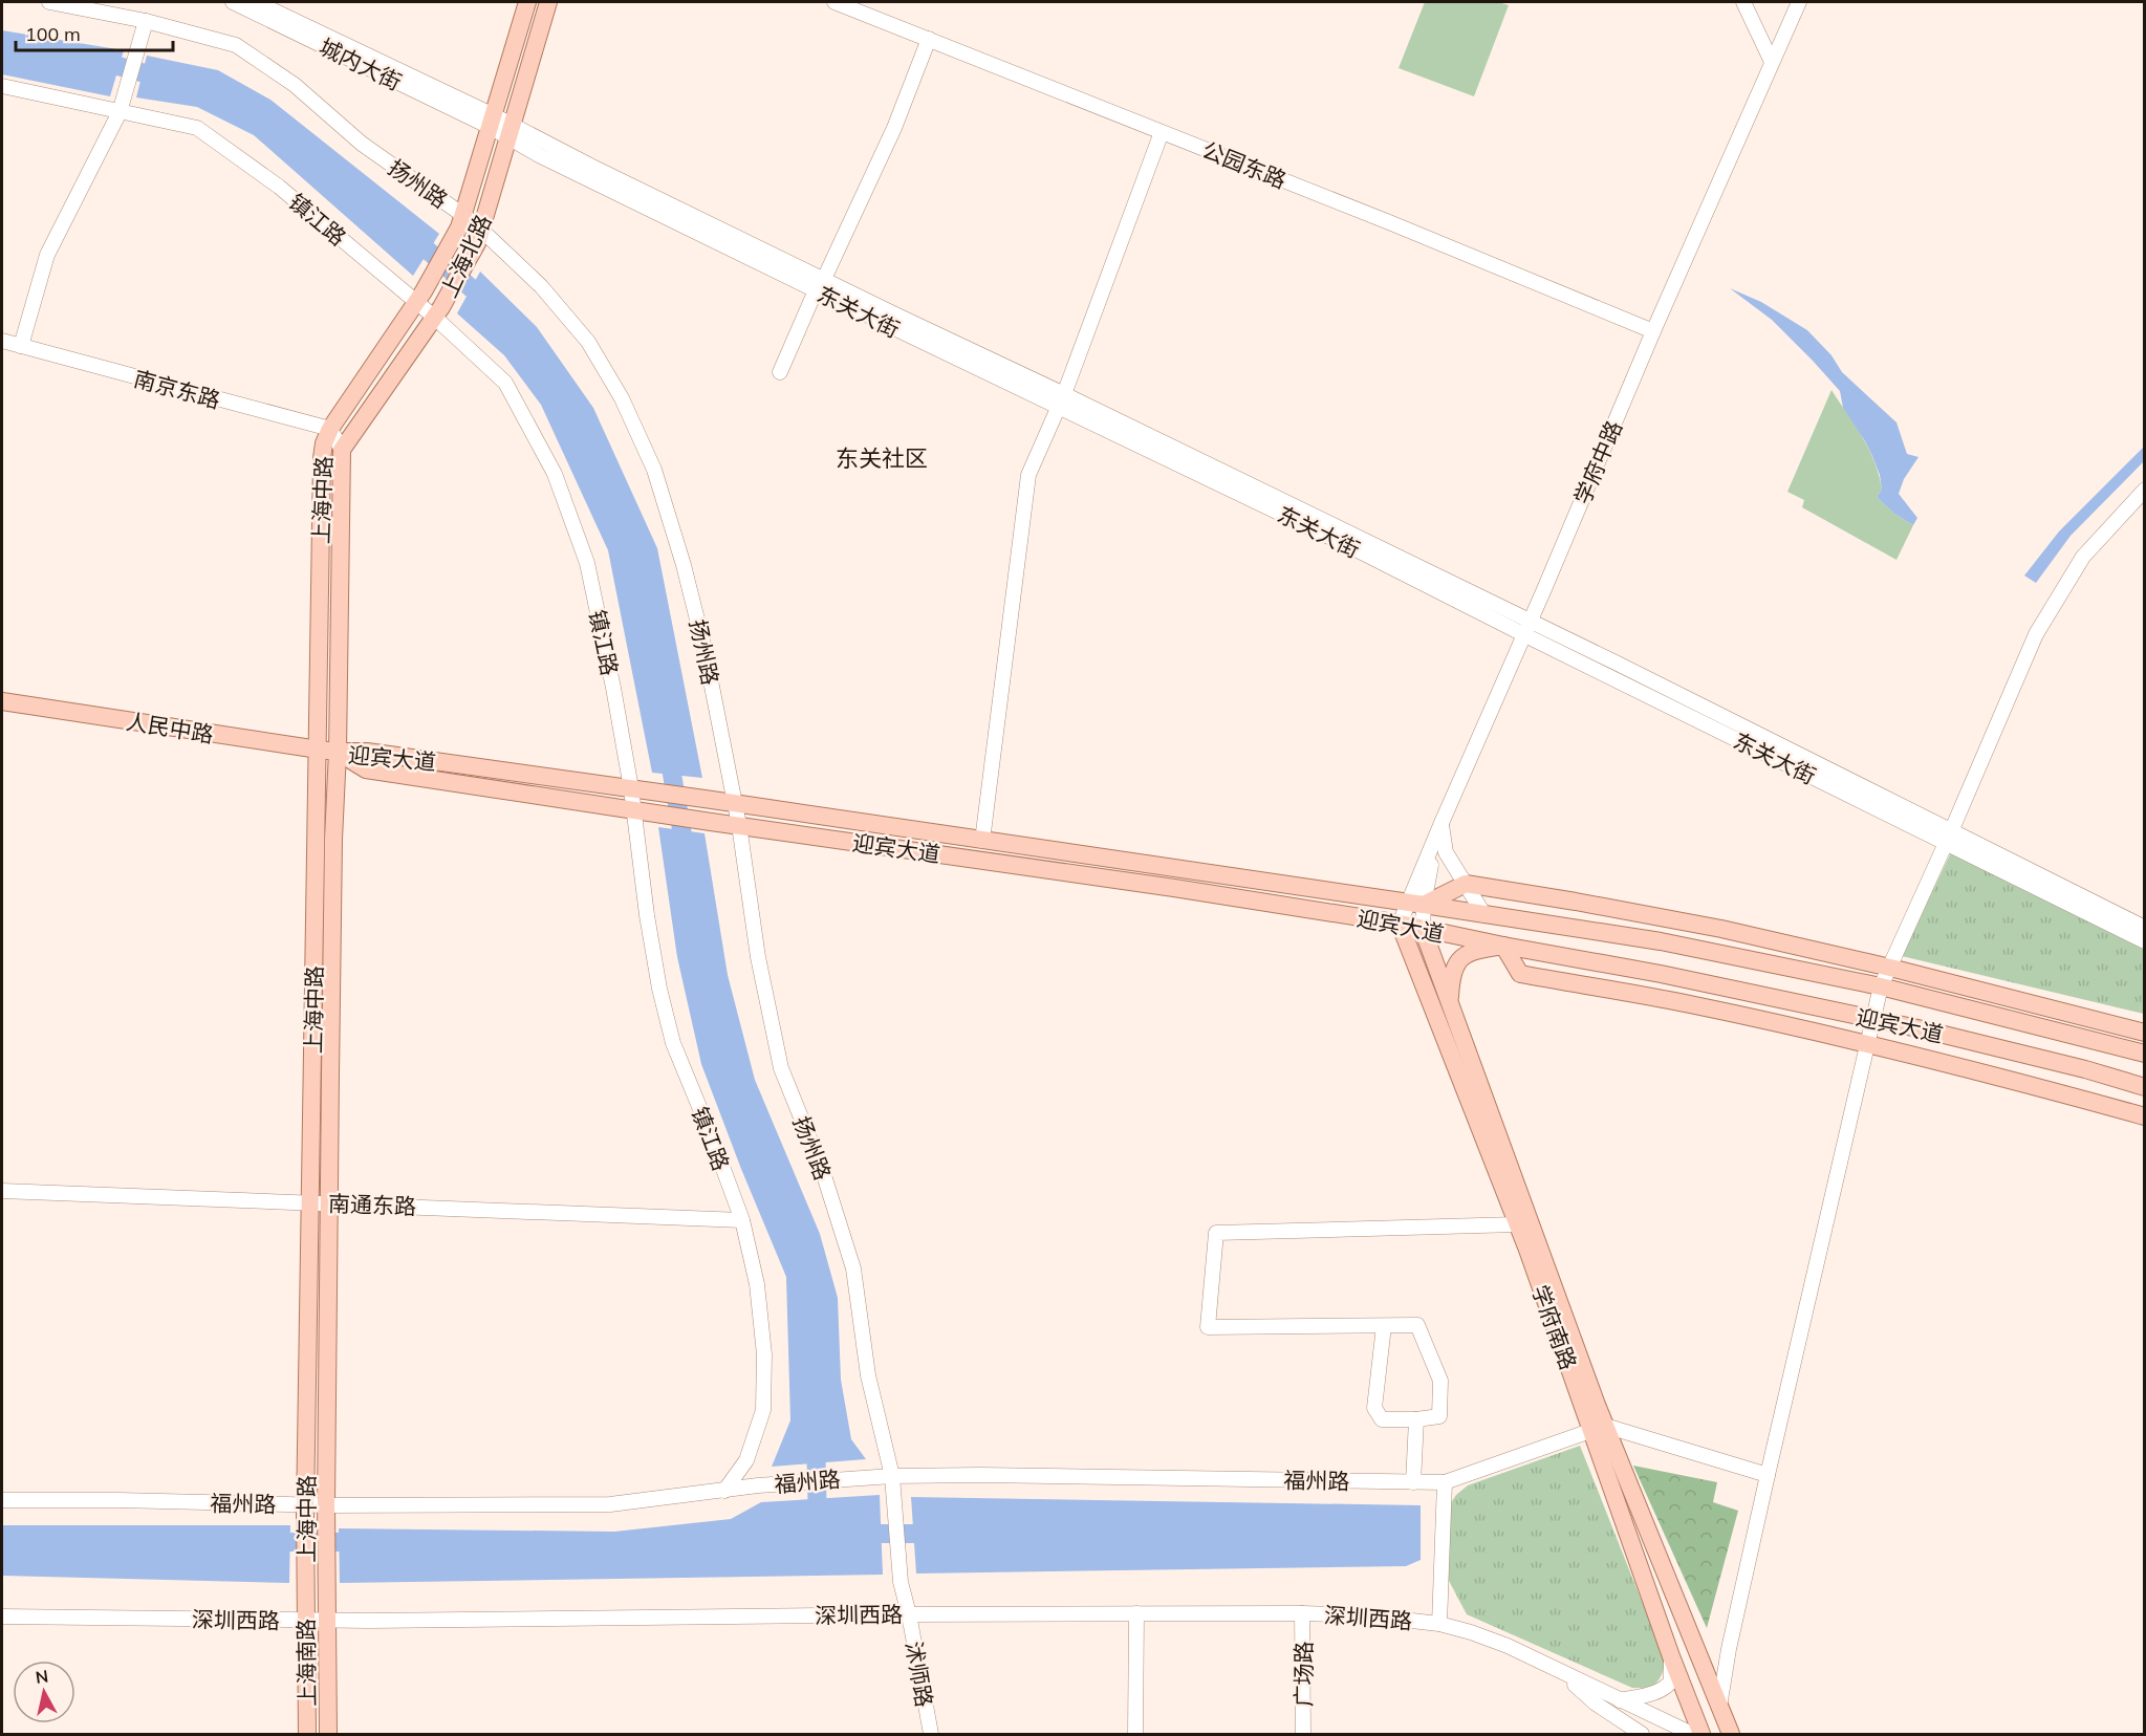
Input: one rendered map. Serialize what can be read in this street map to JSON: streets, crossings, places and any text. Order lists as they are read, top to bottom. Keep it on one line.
{"streets":{"main road":["上海北路","上海中路","人民中路","迎宾大道","学府南路","上海南路"],"street":["城内大街","公园东路","扬州路","镇江路","东关大街","南京东路","学府中路","南通东路","福州路","深圳西路","沭师路","广场路"]},"crossings":[["城内大街","上海北路"],["城内大街","东关大街"],["公园东路","学府中路"],["扬州路","上海北路"],["扬州路","迎宾大道"],["扬州路","福州路"],["扬州路","深圳西路"],["扬州路","沭师路"],["镇江路","上海北路"],["镇江路","迎宾大道"],["镇江路","南通东路"],["镇江路","福州路"],["上海北路","东关大街"],["上海北路","南京东路"],["上海北路","上海中路"],["东关大街","学府中路"],["南京东路","上海中路"],["学府中路","迎宾大道"],["上海中路","人民中路"],["上海中路","迎宾大道"],["上海中路","南通东路"],["上海中路","福州路"],["上海中路","上海南路"],["人民中路","迎宾大道"],["迎宾大道","学府南路"],["学府南路","福州路"],["深圳西路","上海南路"],["深圳西路","沭师路"],["深圳西路","广场路"]],"districts":["东关社区"],"scale_bar":"100 m","north":"top"}
